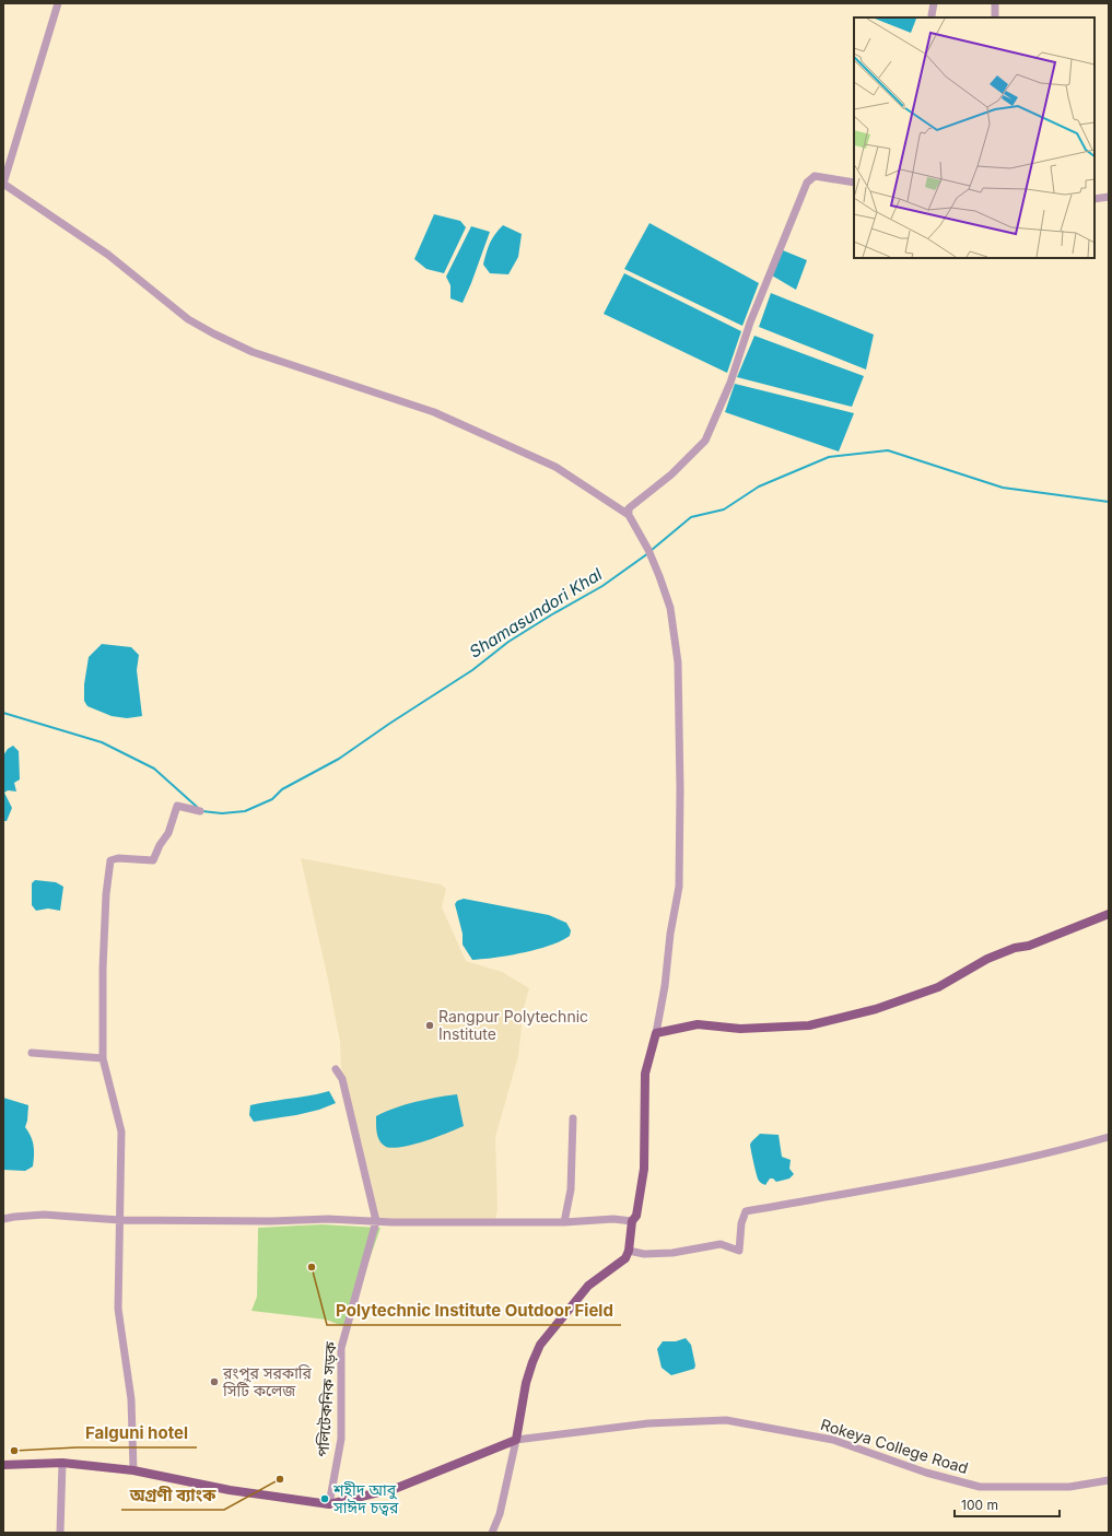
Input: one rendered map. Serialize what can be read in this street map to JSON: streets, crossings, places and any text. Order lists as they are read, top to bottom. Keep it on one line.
{"streets":{"street":["পলিটেকনিক সড়ক","Rokeya College Road"]},"water":["Shamasundori Khal"],"places":["Rangpur Polytechnic Institute","Polytechnic Institute Outdoor Field","রংপুর সরকারি সিটি কলেজ","Falguni hotel","অগ্রণী ব্যাংক","শহীদ আবু সাঈদ চত্বর"],"scale_bar":"100 m"}
